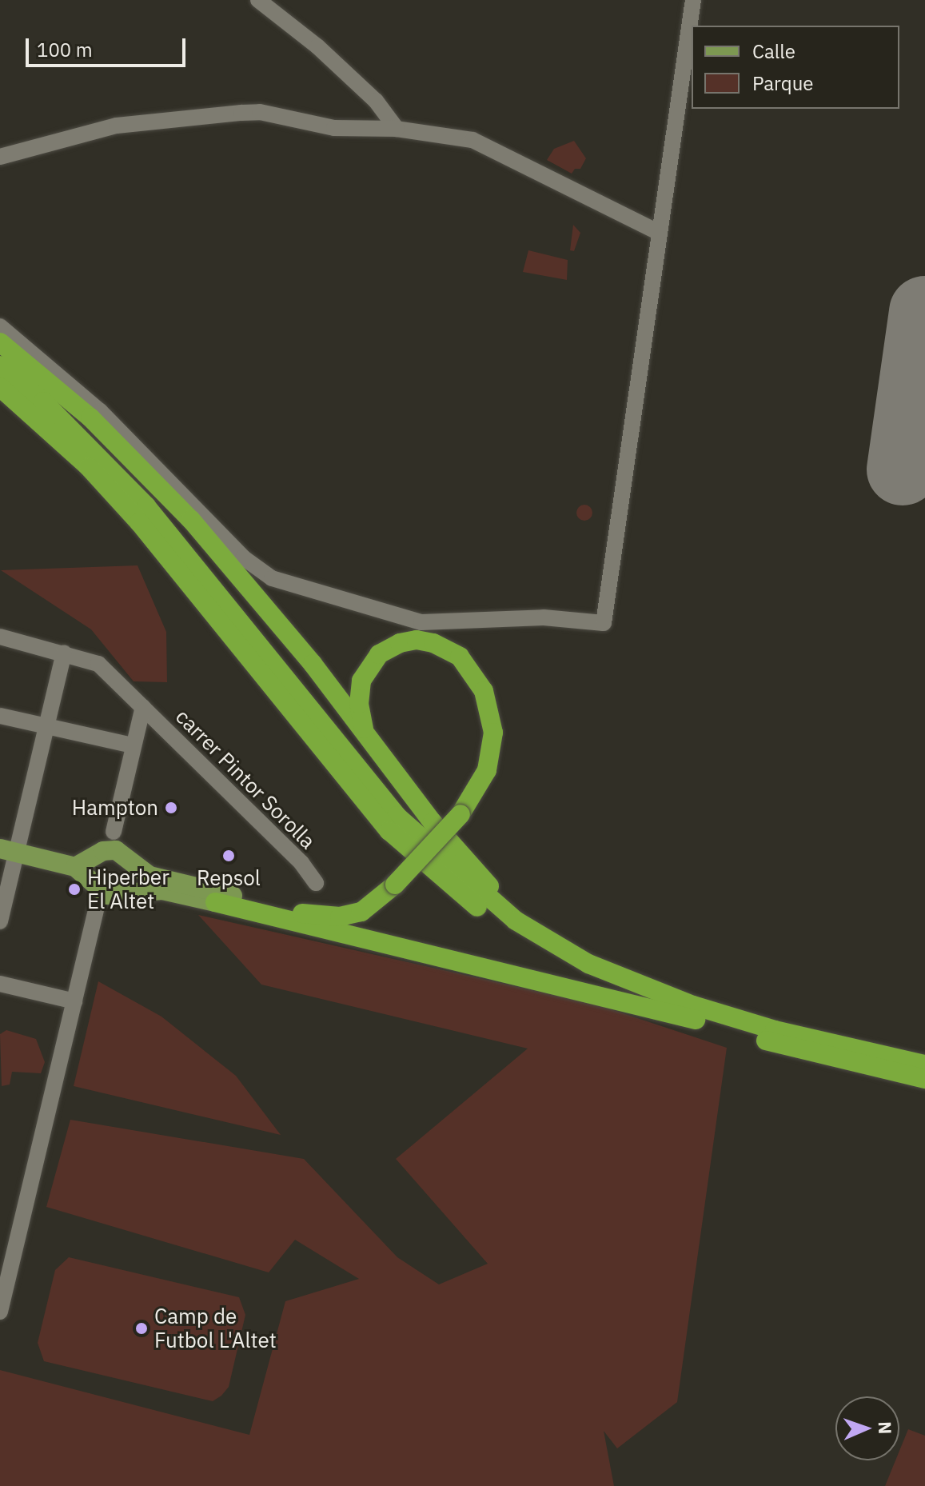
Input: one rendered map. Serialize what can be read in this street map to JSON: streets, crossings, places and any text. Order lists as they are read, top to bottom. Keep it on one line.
{"streets":{"street":["carrer Pintor Sorolla"]},"places":["Hampton","Repsol","Hiperber El Altet","Camp de Futbol L'Altet"],"legend":["Calle","Parque"],"scale_bar":"100 m","north":"right"}
